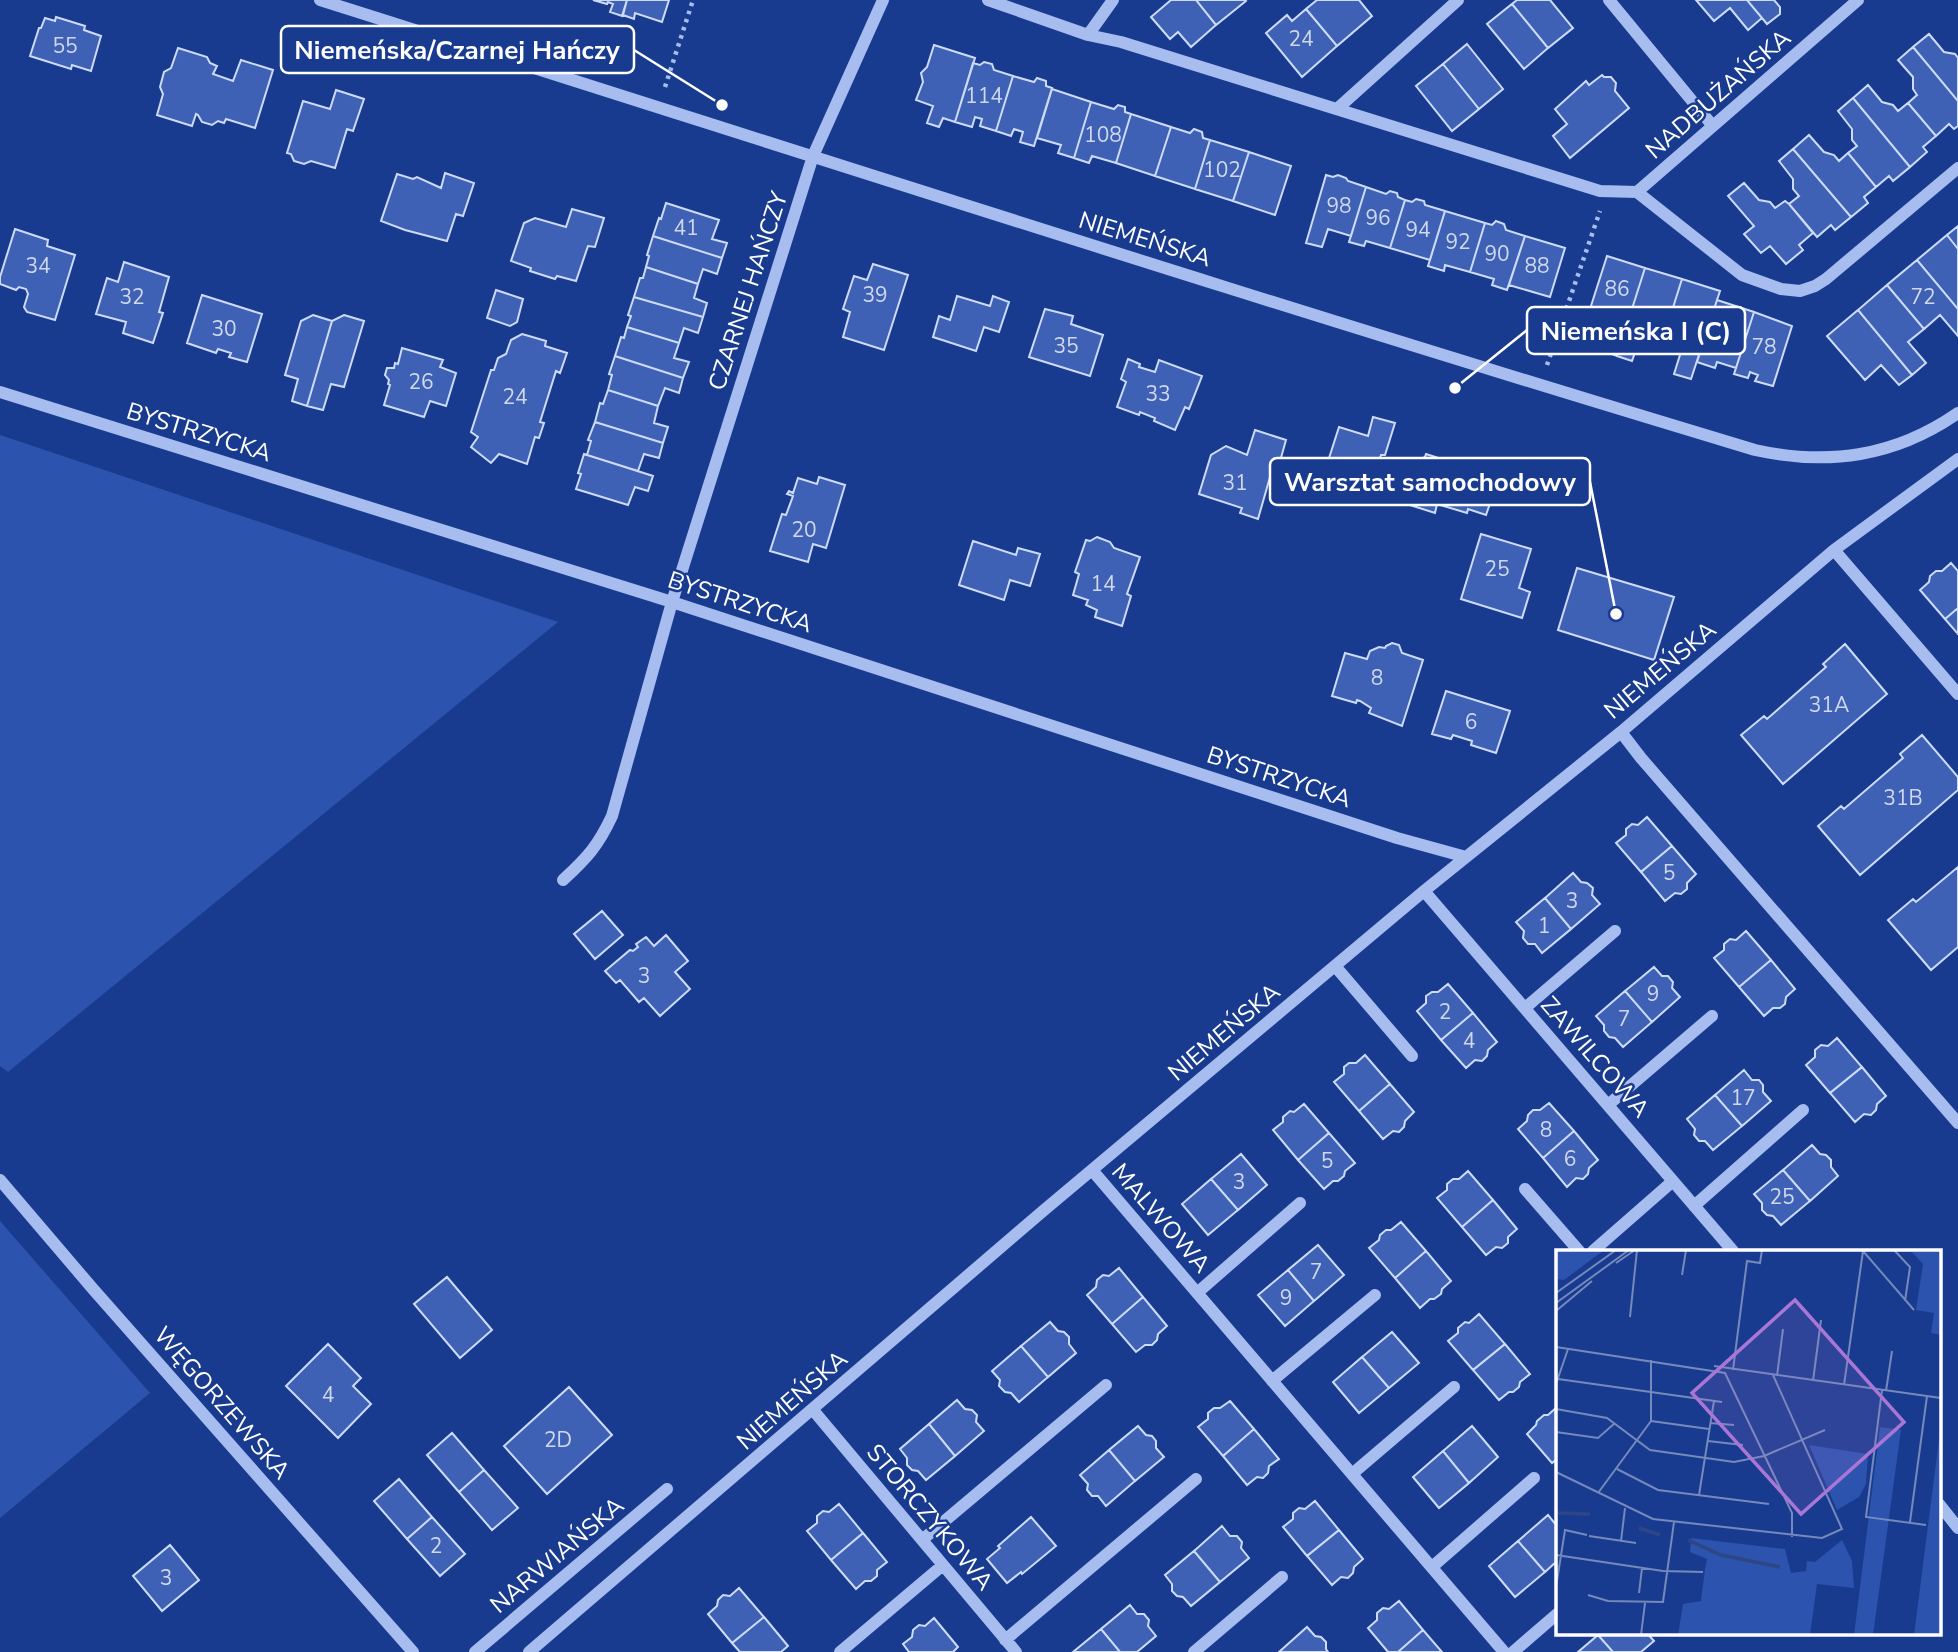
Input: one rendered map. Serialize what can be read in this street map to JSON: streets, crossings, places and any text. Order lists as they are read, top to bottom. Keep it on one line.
{"streets":{"street":["NADBUŻAŃSKA","NIEMEŃSKA","CZARNEJ HAŃCZY","BYSTRZYCKA","ZAWILCOWA","MALWOWA","WĘGORZEWSKA","STORCZYKOWA","NARWIAŃSKA"]},"crossings":[["NIEMEŃSKA","CZARNEJ HAŃCZY"],["NIEMEŃSKA","BYSTRZYCKA"],["NIEMEŃSKA","ZAWILCOWA"],["NIEMEŃSKA","MALWOWA"],["NIEMEŃSKA","STORCZYKOWA"],["CZARNEJ HAŃCZY","BYSTRZYCKA"]],"places":["Niemeńska/Czarnej Hańczy","Niemeńska I (C)","Warsztat samochodowy"],"house_numbers":["24","55","114","108","102","98","96","41","94","92","90","34","88","86","39","32","72","30","35","78","26","33","24","31","20","25","14","8","31A","6","31B","5","3","1","3","9","2","7","4","17","8","6","5","3","25","7","9","4","2D","2","3"]}
